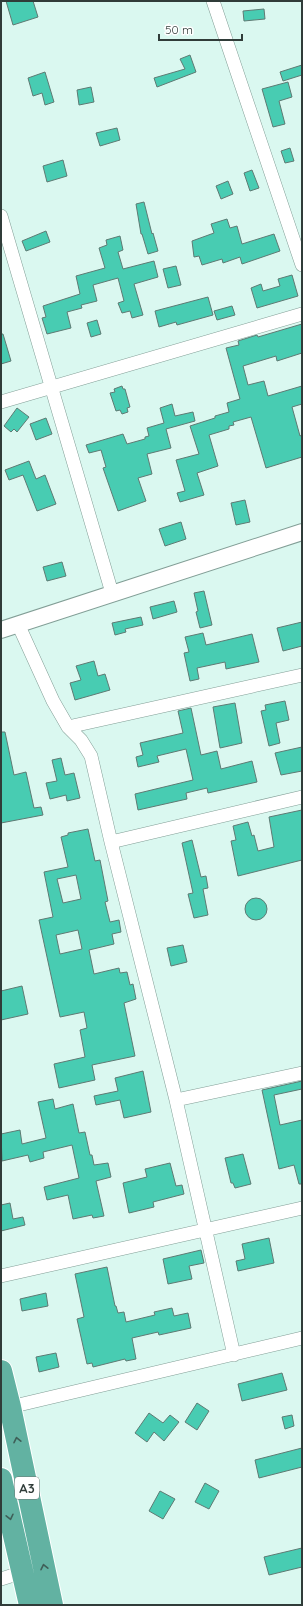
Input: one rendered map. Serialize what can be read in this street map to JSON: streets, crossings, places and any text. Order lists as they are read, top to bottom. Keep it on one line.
{"streets":{"highway":["A3"]},"scale_bar":"50 m"}
